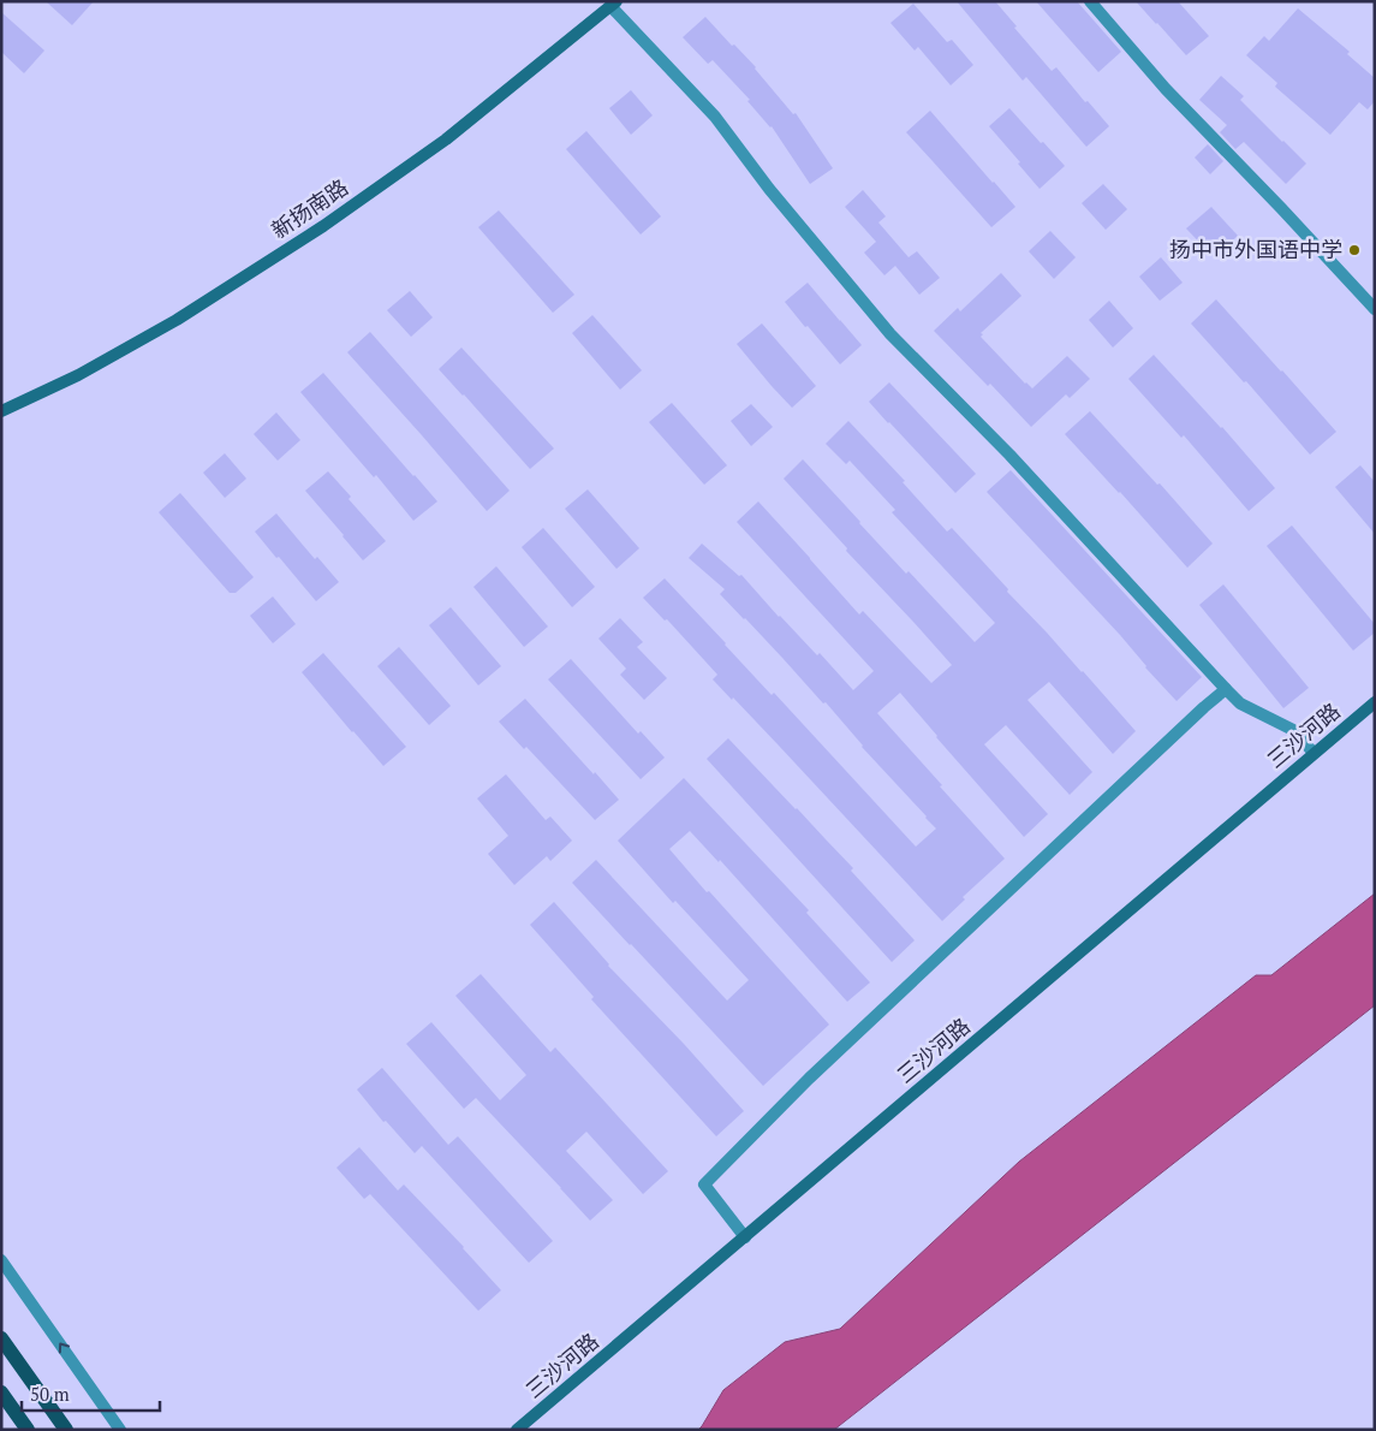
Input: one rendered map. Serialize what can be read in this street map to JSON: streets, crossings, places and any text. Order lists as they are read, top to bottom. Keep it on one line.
{"streets":{"street":["新扬南路","三沙河路"]},"places":["扬中市外国语中学"],"scale_bar":"50 m"}
